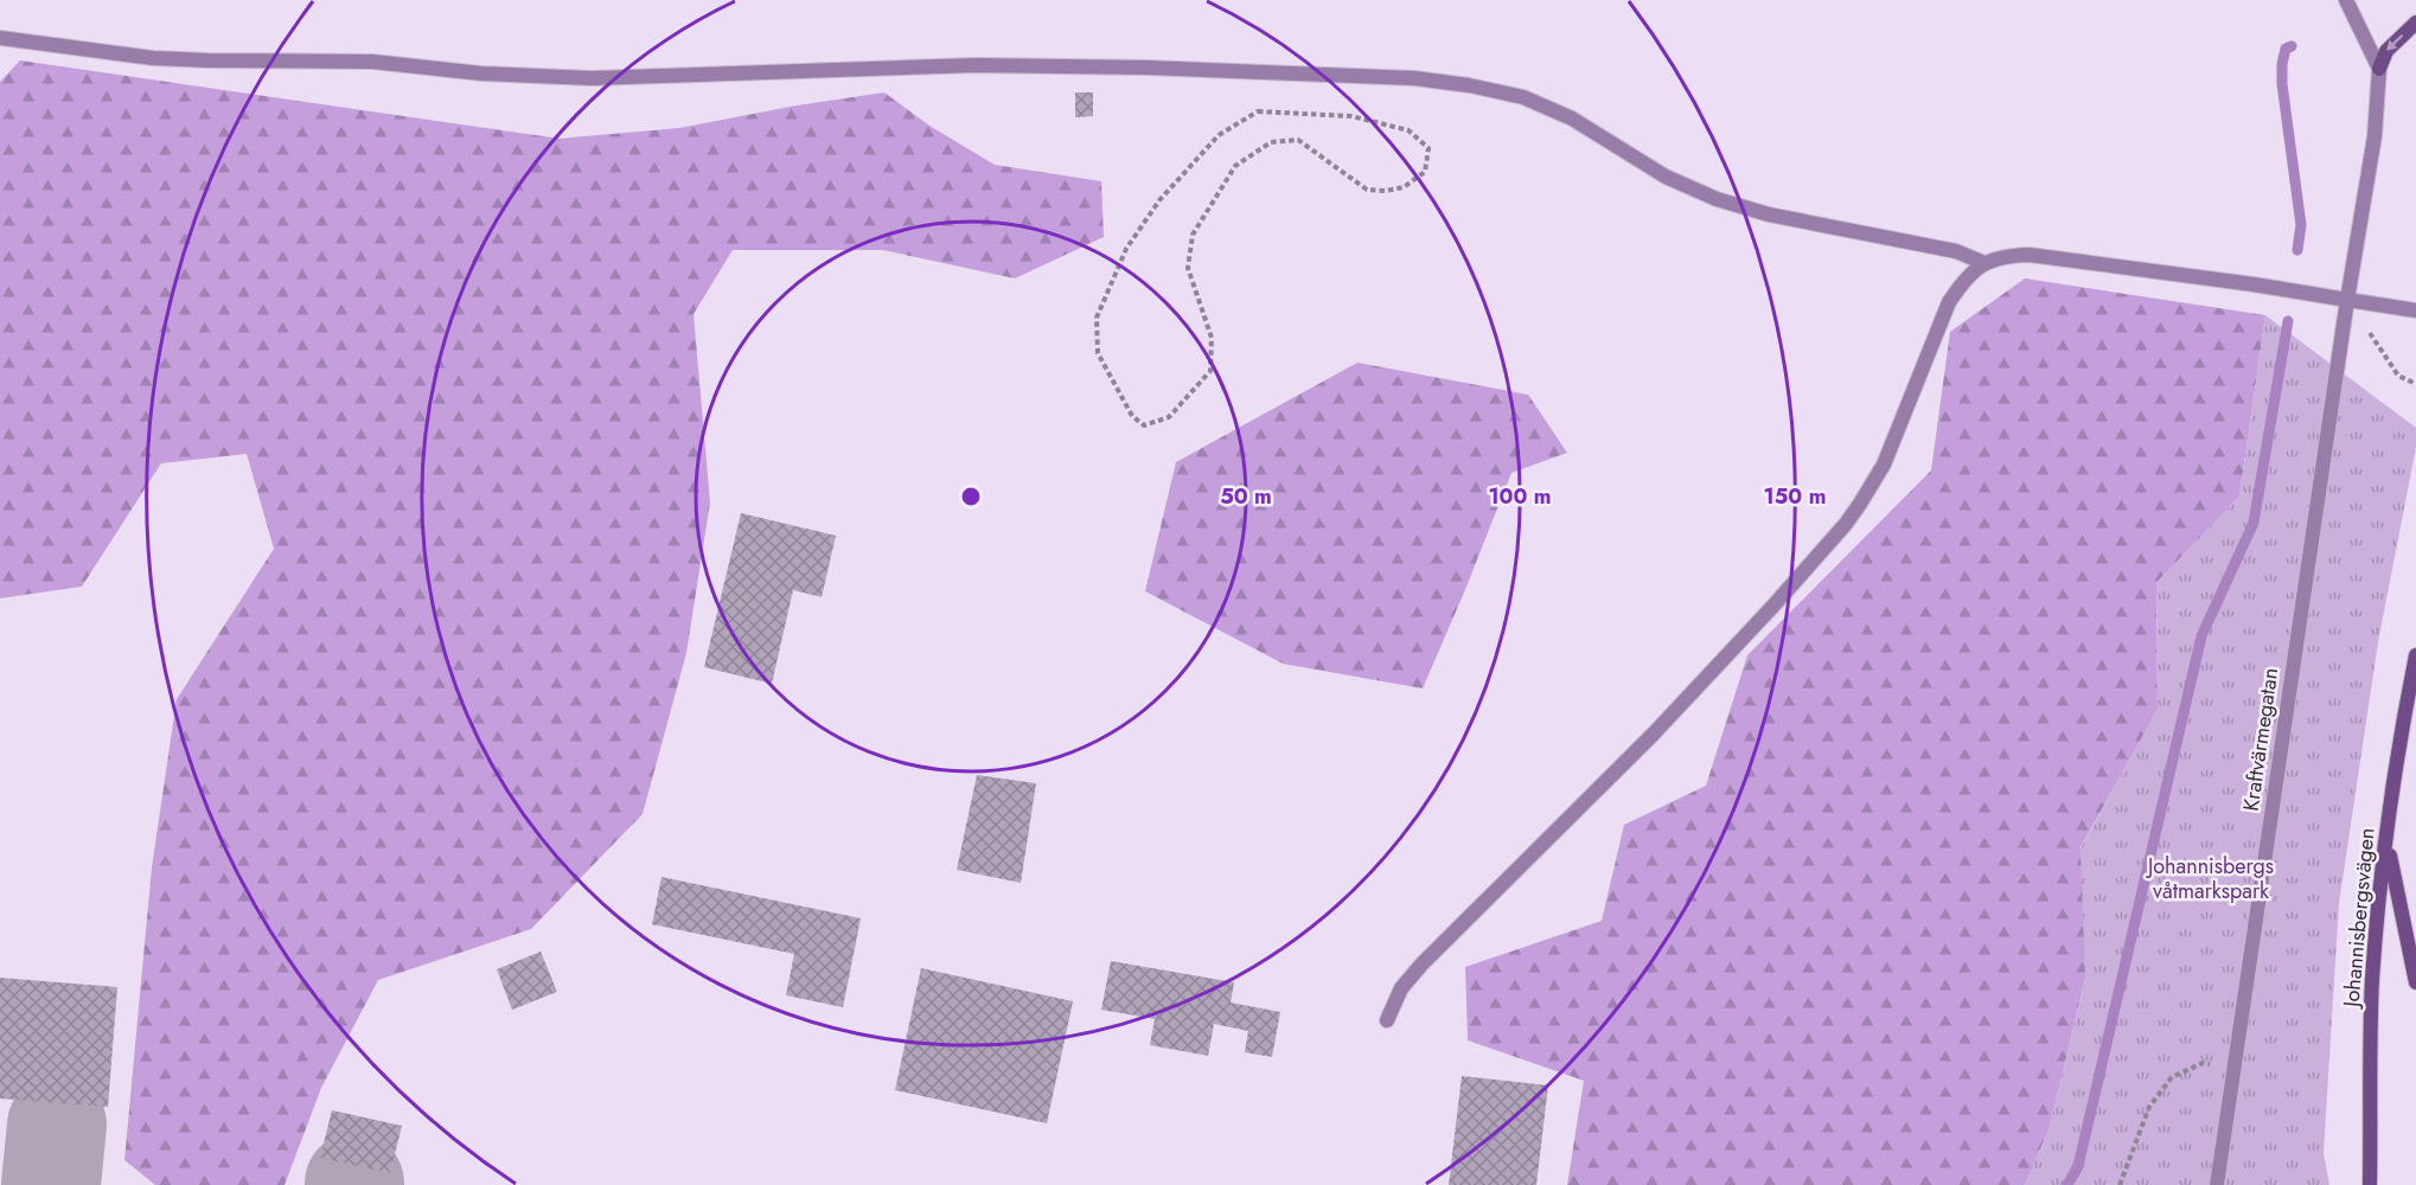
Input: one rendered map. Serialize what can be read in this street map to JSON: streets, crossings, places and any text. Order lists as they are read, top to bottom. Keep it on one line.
{"streets":{"main road":["Johannisbergsvägen"],"street":["Kraftvärmegatan"]},"parks":["Johannisbergs våtmarkspark"],"rings":["50 m","100 m","150 m"]}
